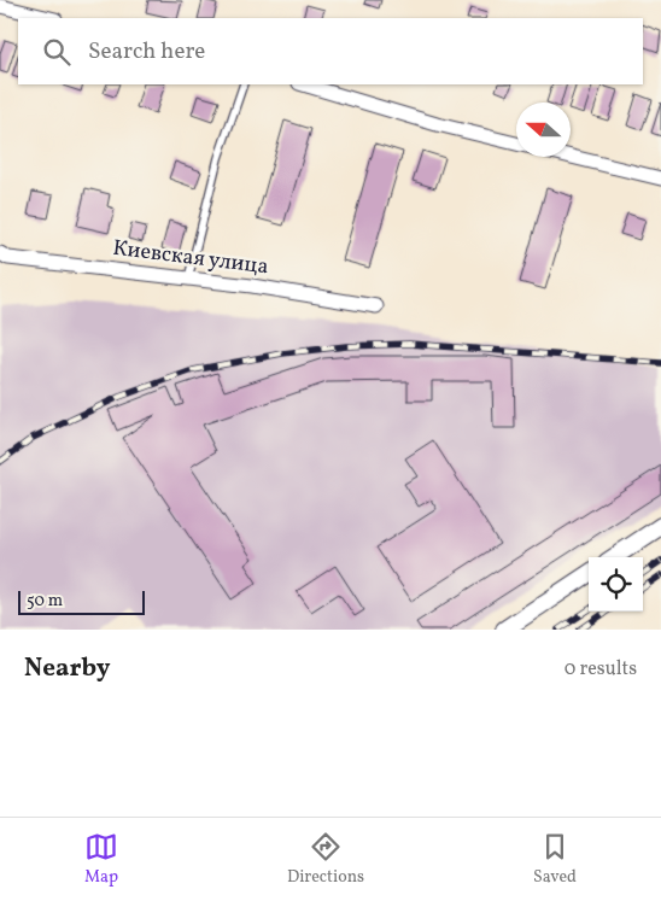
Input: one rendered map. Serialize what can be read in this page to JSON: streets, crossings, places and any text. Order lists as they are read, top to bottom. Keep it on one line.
{"streets":{"street":["Киевская улица"]},"scale_bar":"50 m","north":"left","page":{"search":"Search here","scale":"50 m","heading":["Nearby","0 results"],"nav":["Map","Directions","Saved"]}}
